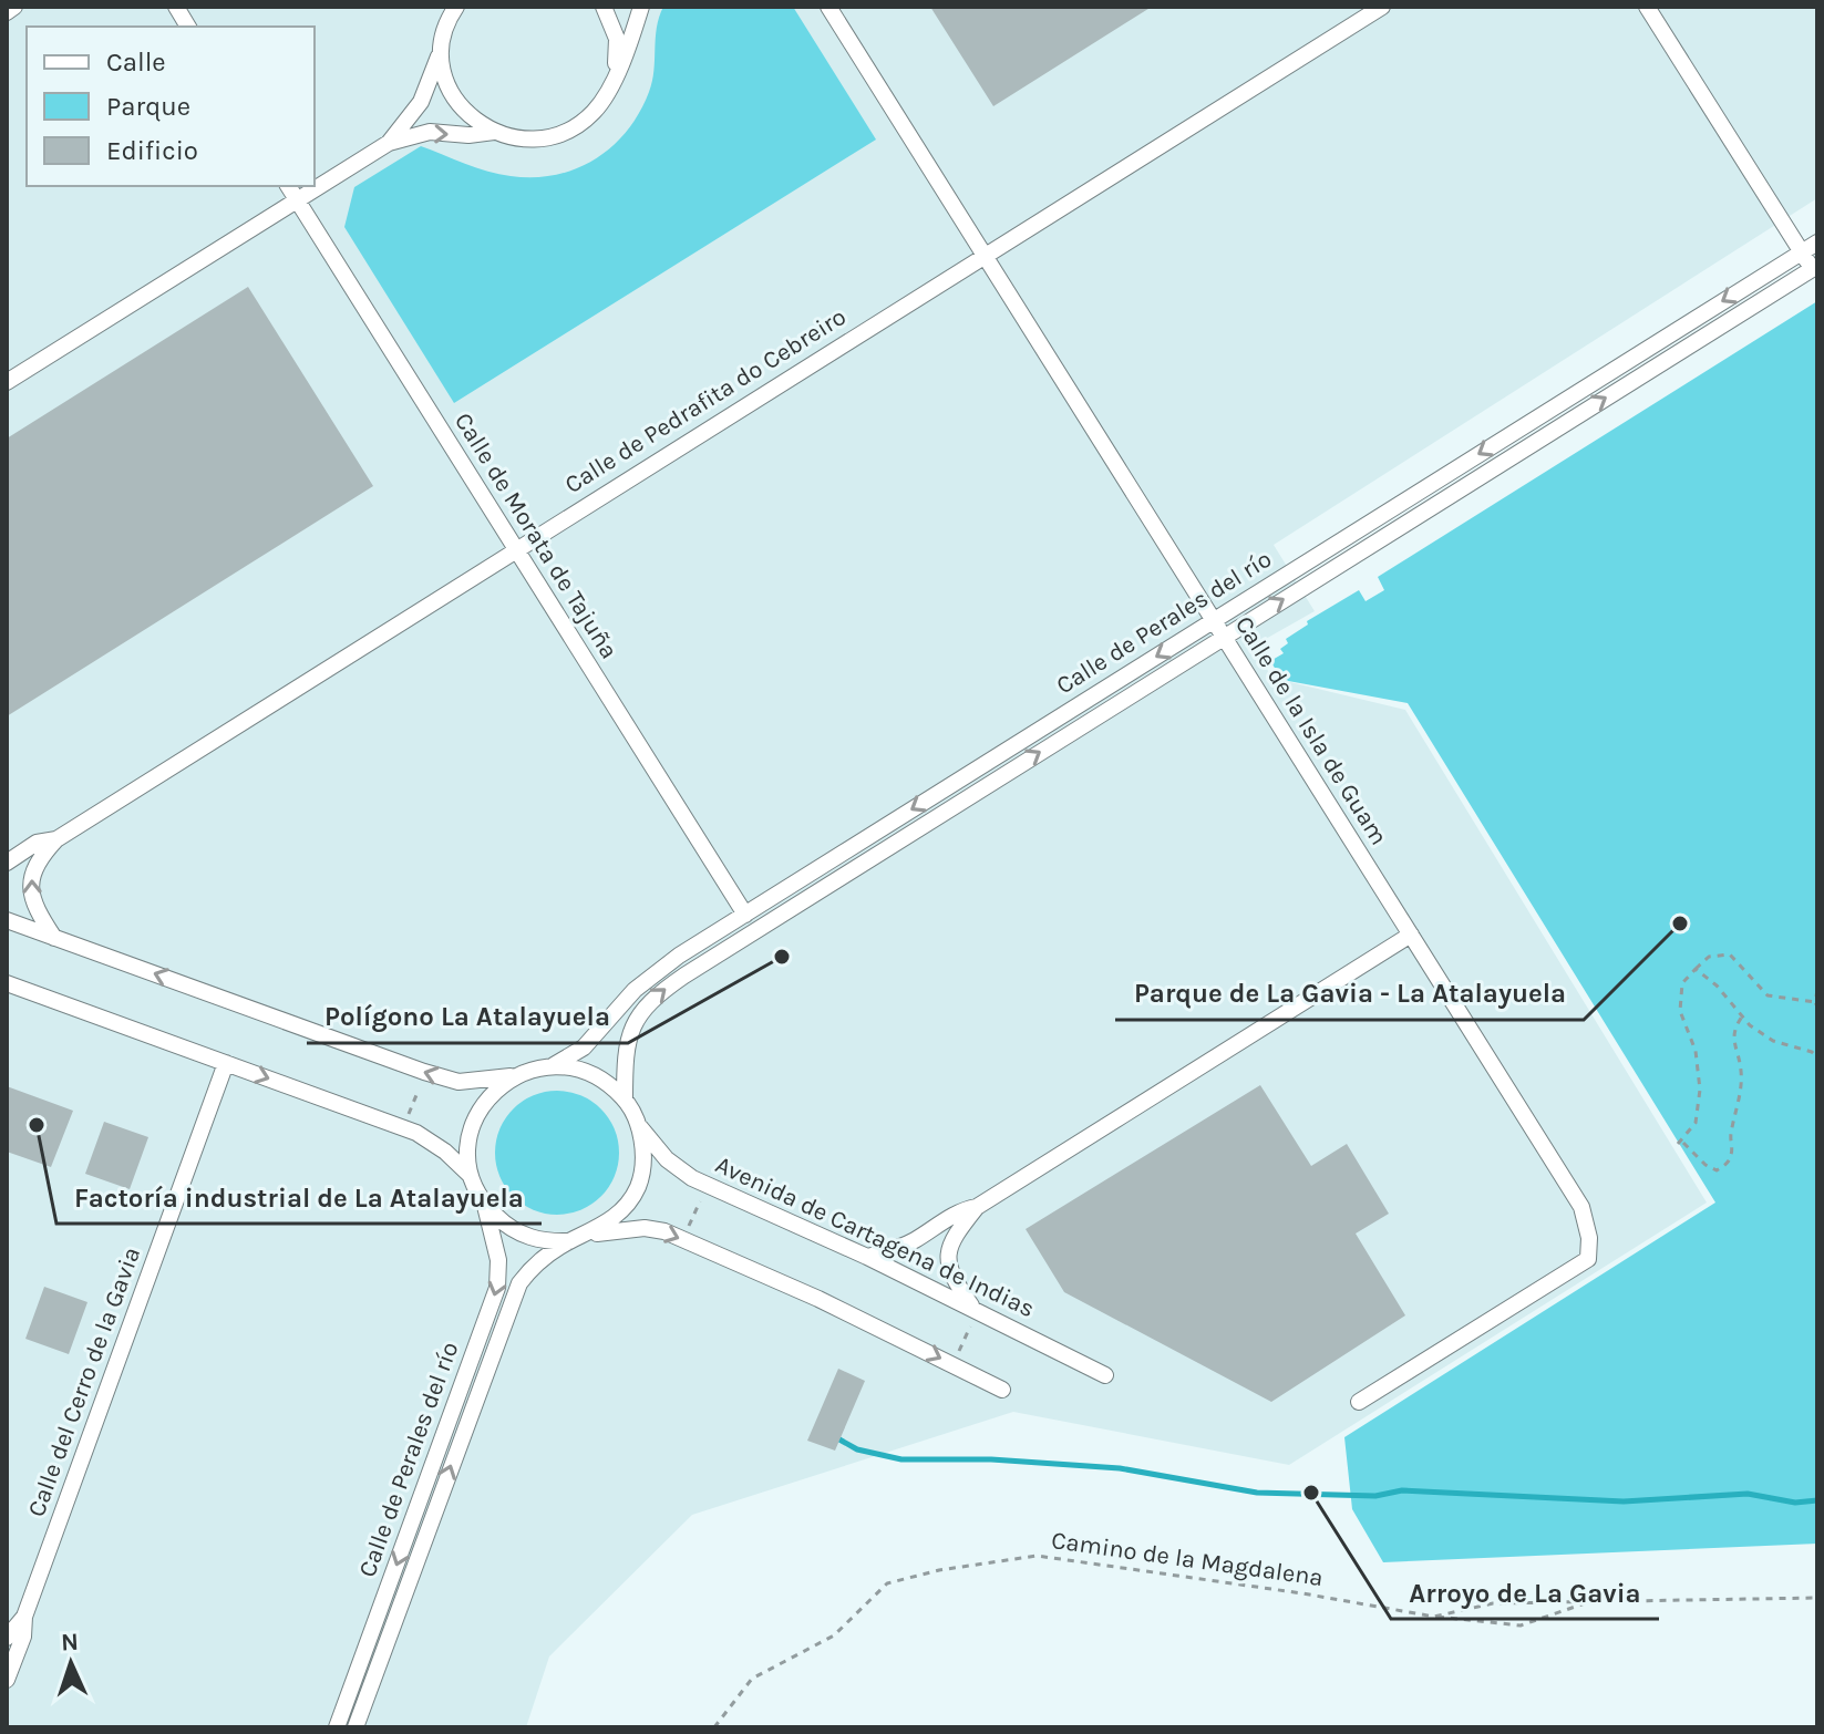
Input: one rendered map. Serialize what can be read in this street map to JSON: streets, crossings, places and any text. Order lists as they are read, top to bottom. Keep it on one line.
{"streets":{"street":["Calle de Pedrafita do Cebreiro","Calle de Morata de Tajuña","Calle de Perales del río","Calle de la Isla de Guam","Avenida de Cartagena de Indias","Calle del Cerro de la Gavia"],"path":["Camino de la Magdalena"]},"crossings":[["Calle de Pedrafita do Cebreiro","Calle de Morata de Tajuña"],["Calle de Pedrafita do Cebreiro","Calle de la Isla de Guam"],["Calle de Morata de Tajuña","Calle de Perales del río"],["Calle de Perales del río","Calle de la Isla de Guam"],["Calle de Perales del río","Avenida de Cartagena de Indias"]],"places":["Parque de La Gavia - La Atalayuela","Polígono La Atalayuela","Factoría industrial de La Atalayuela","Arroyo de La Gavia"],"legend":["Calle","Parque","Edificio"],"north":"top"}
